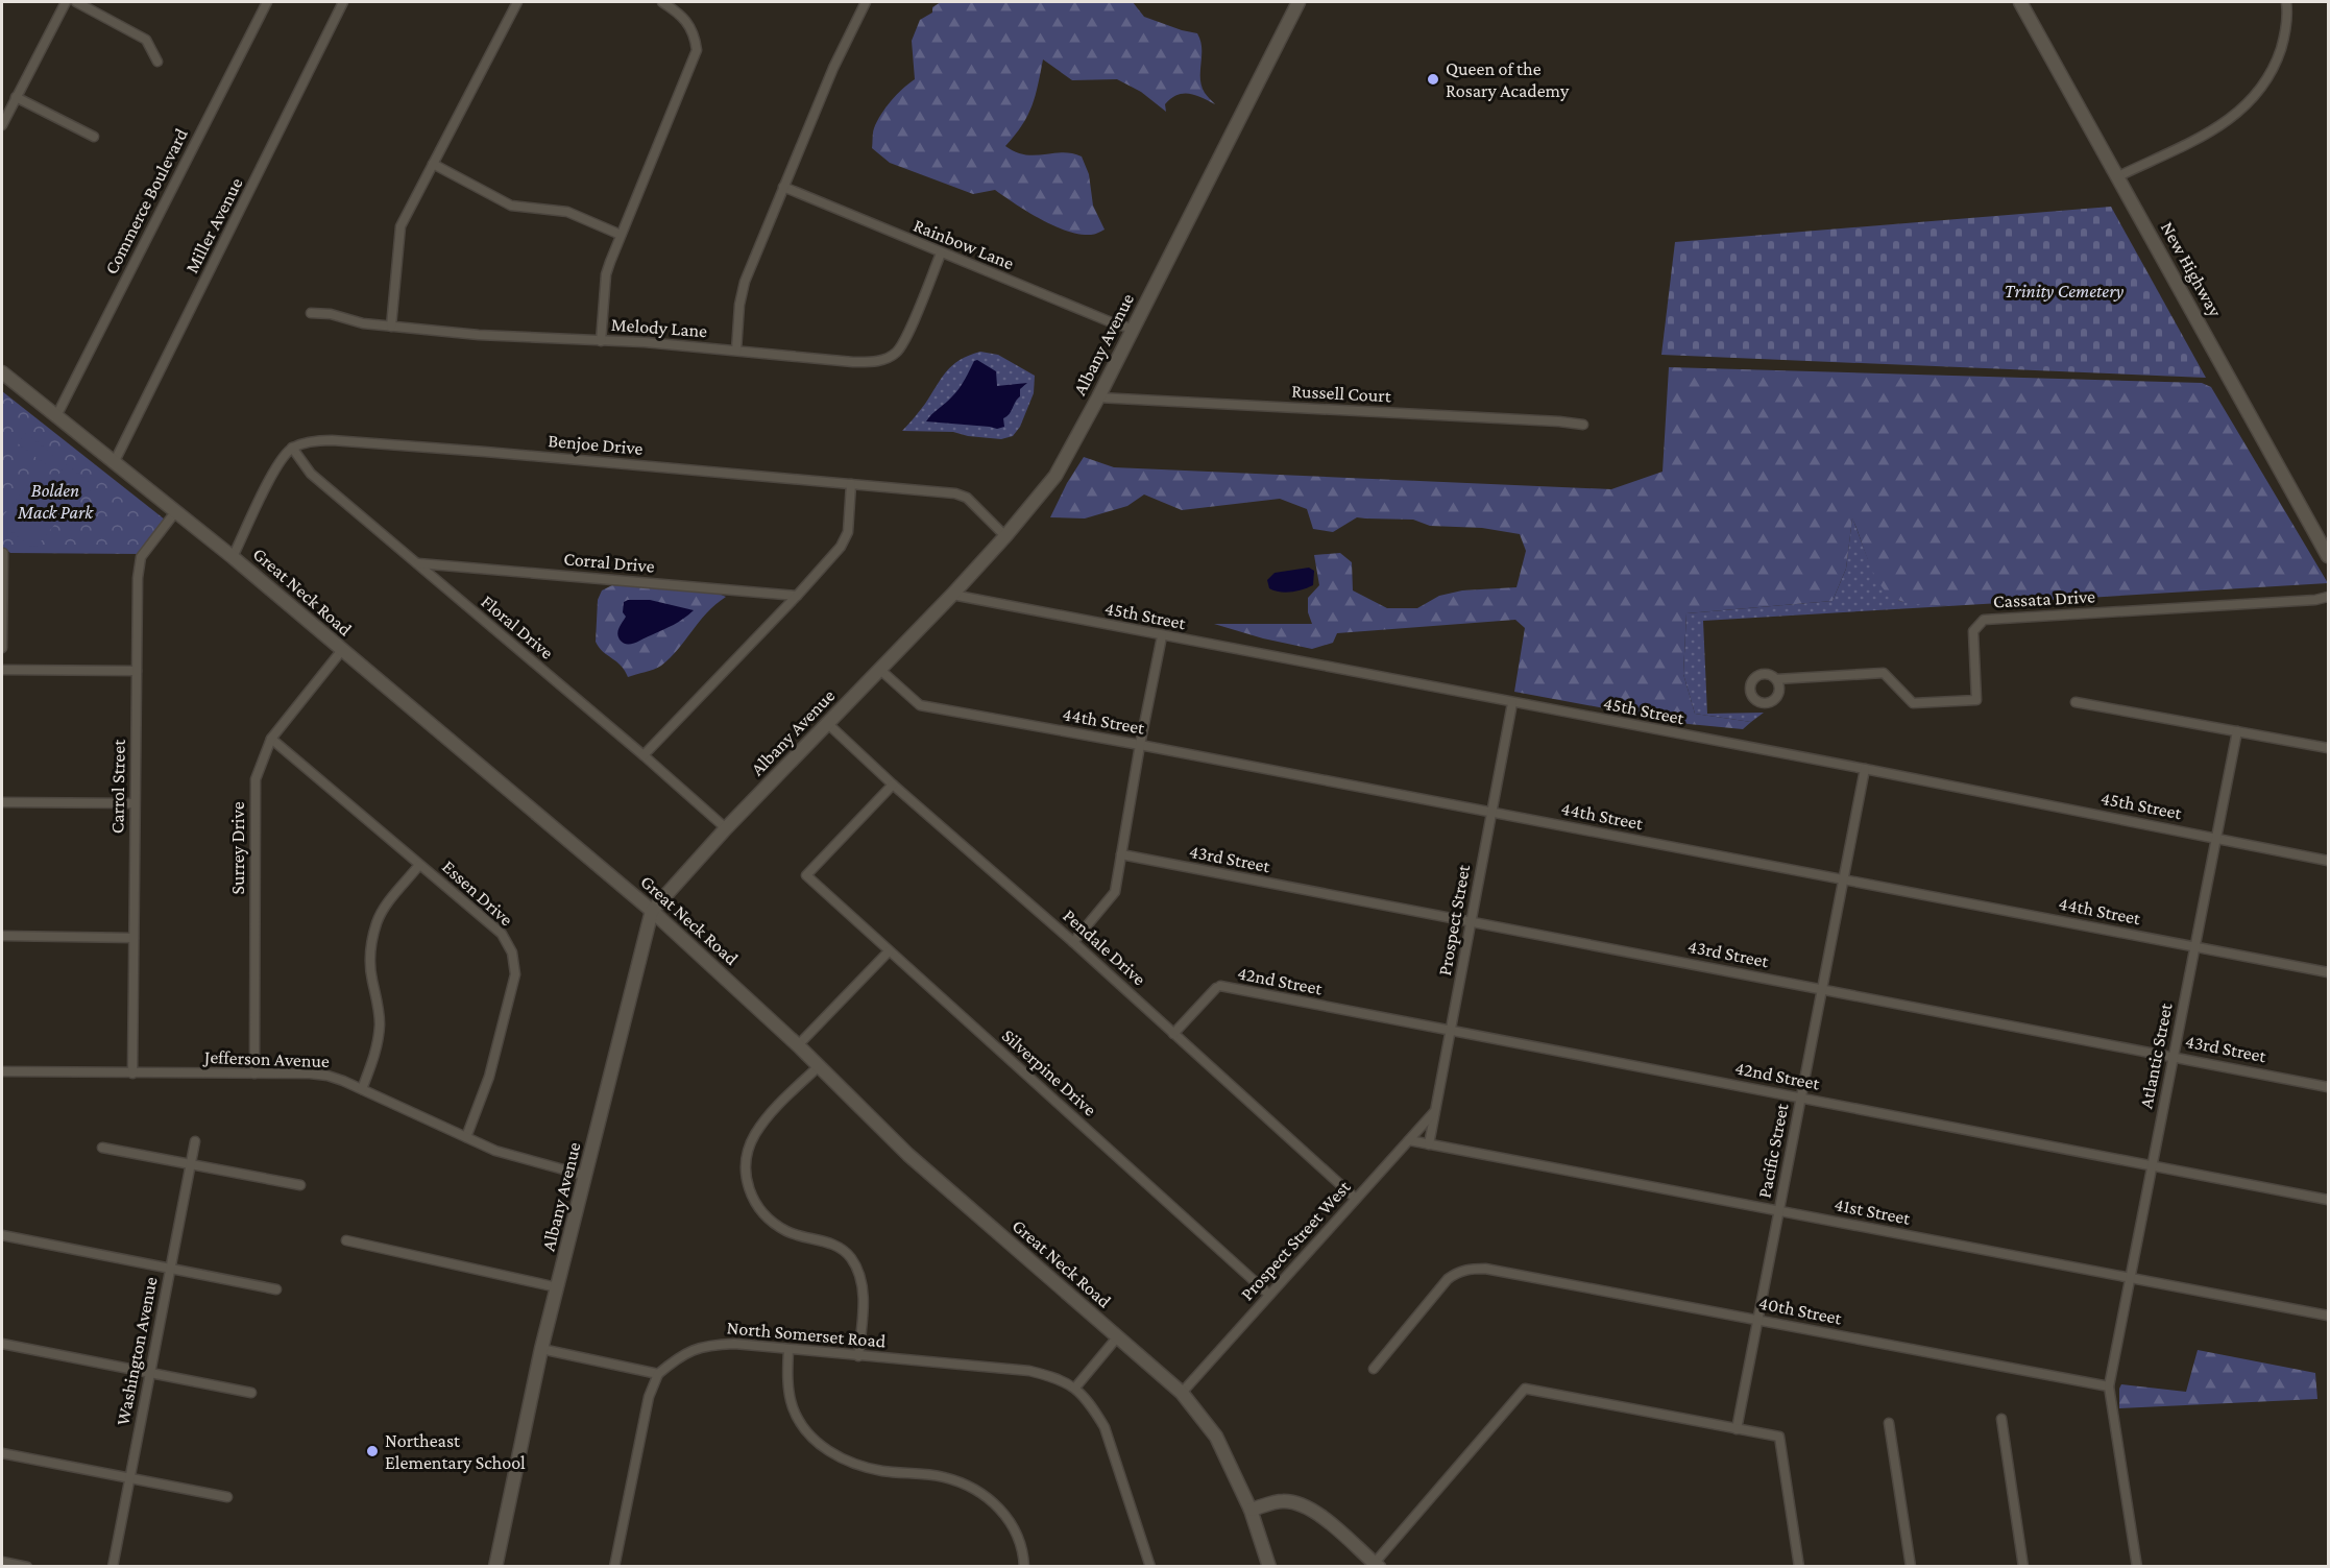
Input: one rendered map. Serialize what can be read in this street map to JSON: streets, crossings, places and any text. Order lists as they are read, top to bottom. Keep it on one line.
{"streets":{"main road":["New Highway","Albany Avenue","Great Neck Road"],"street":["Commerce Boulevard","Miller Avenue","Rainbow Lane","Melody Lane","Russell Court","Benjoe Drive","Corral Drive","Cassata Drive","45th Street","Floral Drive","44th Street","Carrol Street","Surrey Drive","43rd Street","Essen Drive","Prospect Street","Pendale Drive","42nd Street","Atlantic Street","Jefferson Avenue","Silverpine Drive","Pacific Street","41st Street","Prospect Street West","40th Street","North Somerset Road","Washington Avenue"]},"crossings":[["Commerce Boulevard","Great Neck Road"],["Miller Avenue","Great Neck Road"],["Rainbow Lane","Melody Lane"],["Rainbow Lane","Albany Avenue"],["Albany Avenue","Russell Court"],["Albany Avenue","Benjoe Drive"],["Albany Avenue","Great Neck Road"],["Albany Avenue","45th Street"],["Albany Avenue","Floral Drive"],["Albany Avenue","44th Street"],["Albany Avenue","Pendale Drive"],["Albany Avenue","Jefferson Avenue"],["Benjoe Drive","Floral Drive"],["Corral Drive","Floral Drive"],["Great Neck Road","Carrol Street"],["Great Neck Road","Surrey Drive"],["Great Neck Road","Prospect Street West"],["45th Street","Prospect Street"],["45th Street","Atlantic Street"],["45th Street","Pacific Street"],["44th Street","Prospect Street"],["44th Street","Atlantic Street"],["44th Street","Pacific Street"],["Carrol Street","Jefferson Avenue"],["Surrey Drive","Essen Drive"],["Surrey Drive","Jefferson Avenue"],["43rd Street","Prospect Street"],["43rd Street","Atlantic Street"],["43rd Street","Pacific Street"],["Essen Drive","Jefferson Avenue"],["Prospect Street","42nd Street"],["Prospect Street","41st Street"],["Prospect Street","Prospect Street West"],["Pendale Drive","42nd Street"],["Pendale Drive","Silverpine Drive"],["Pendale Drive","Prospect Street West"],["42nd Street","Atlantic Street"],["42nd Street","Pacific Street"],["Atlantic Street","41st Street"],["Atlantic Street","40th Street"],["Silverpine Drive","Prospect Street West"],["Pacific Street","41st Street"],["Pacific Street","40th Street"],["41st Street","Prospect Street West"]],"parks":["Trinity Cemetery","Bolden Mack Park"],"places":["Queen of the Rosary Academy","Northeast Elementary School"]}
